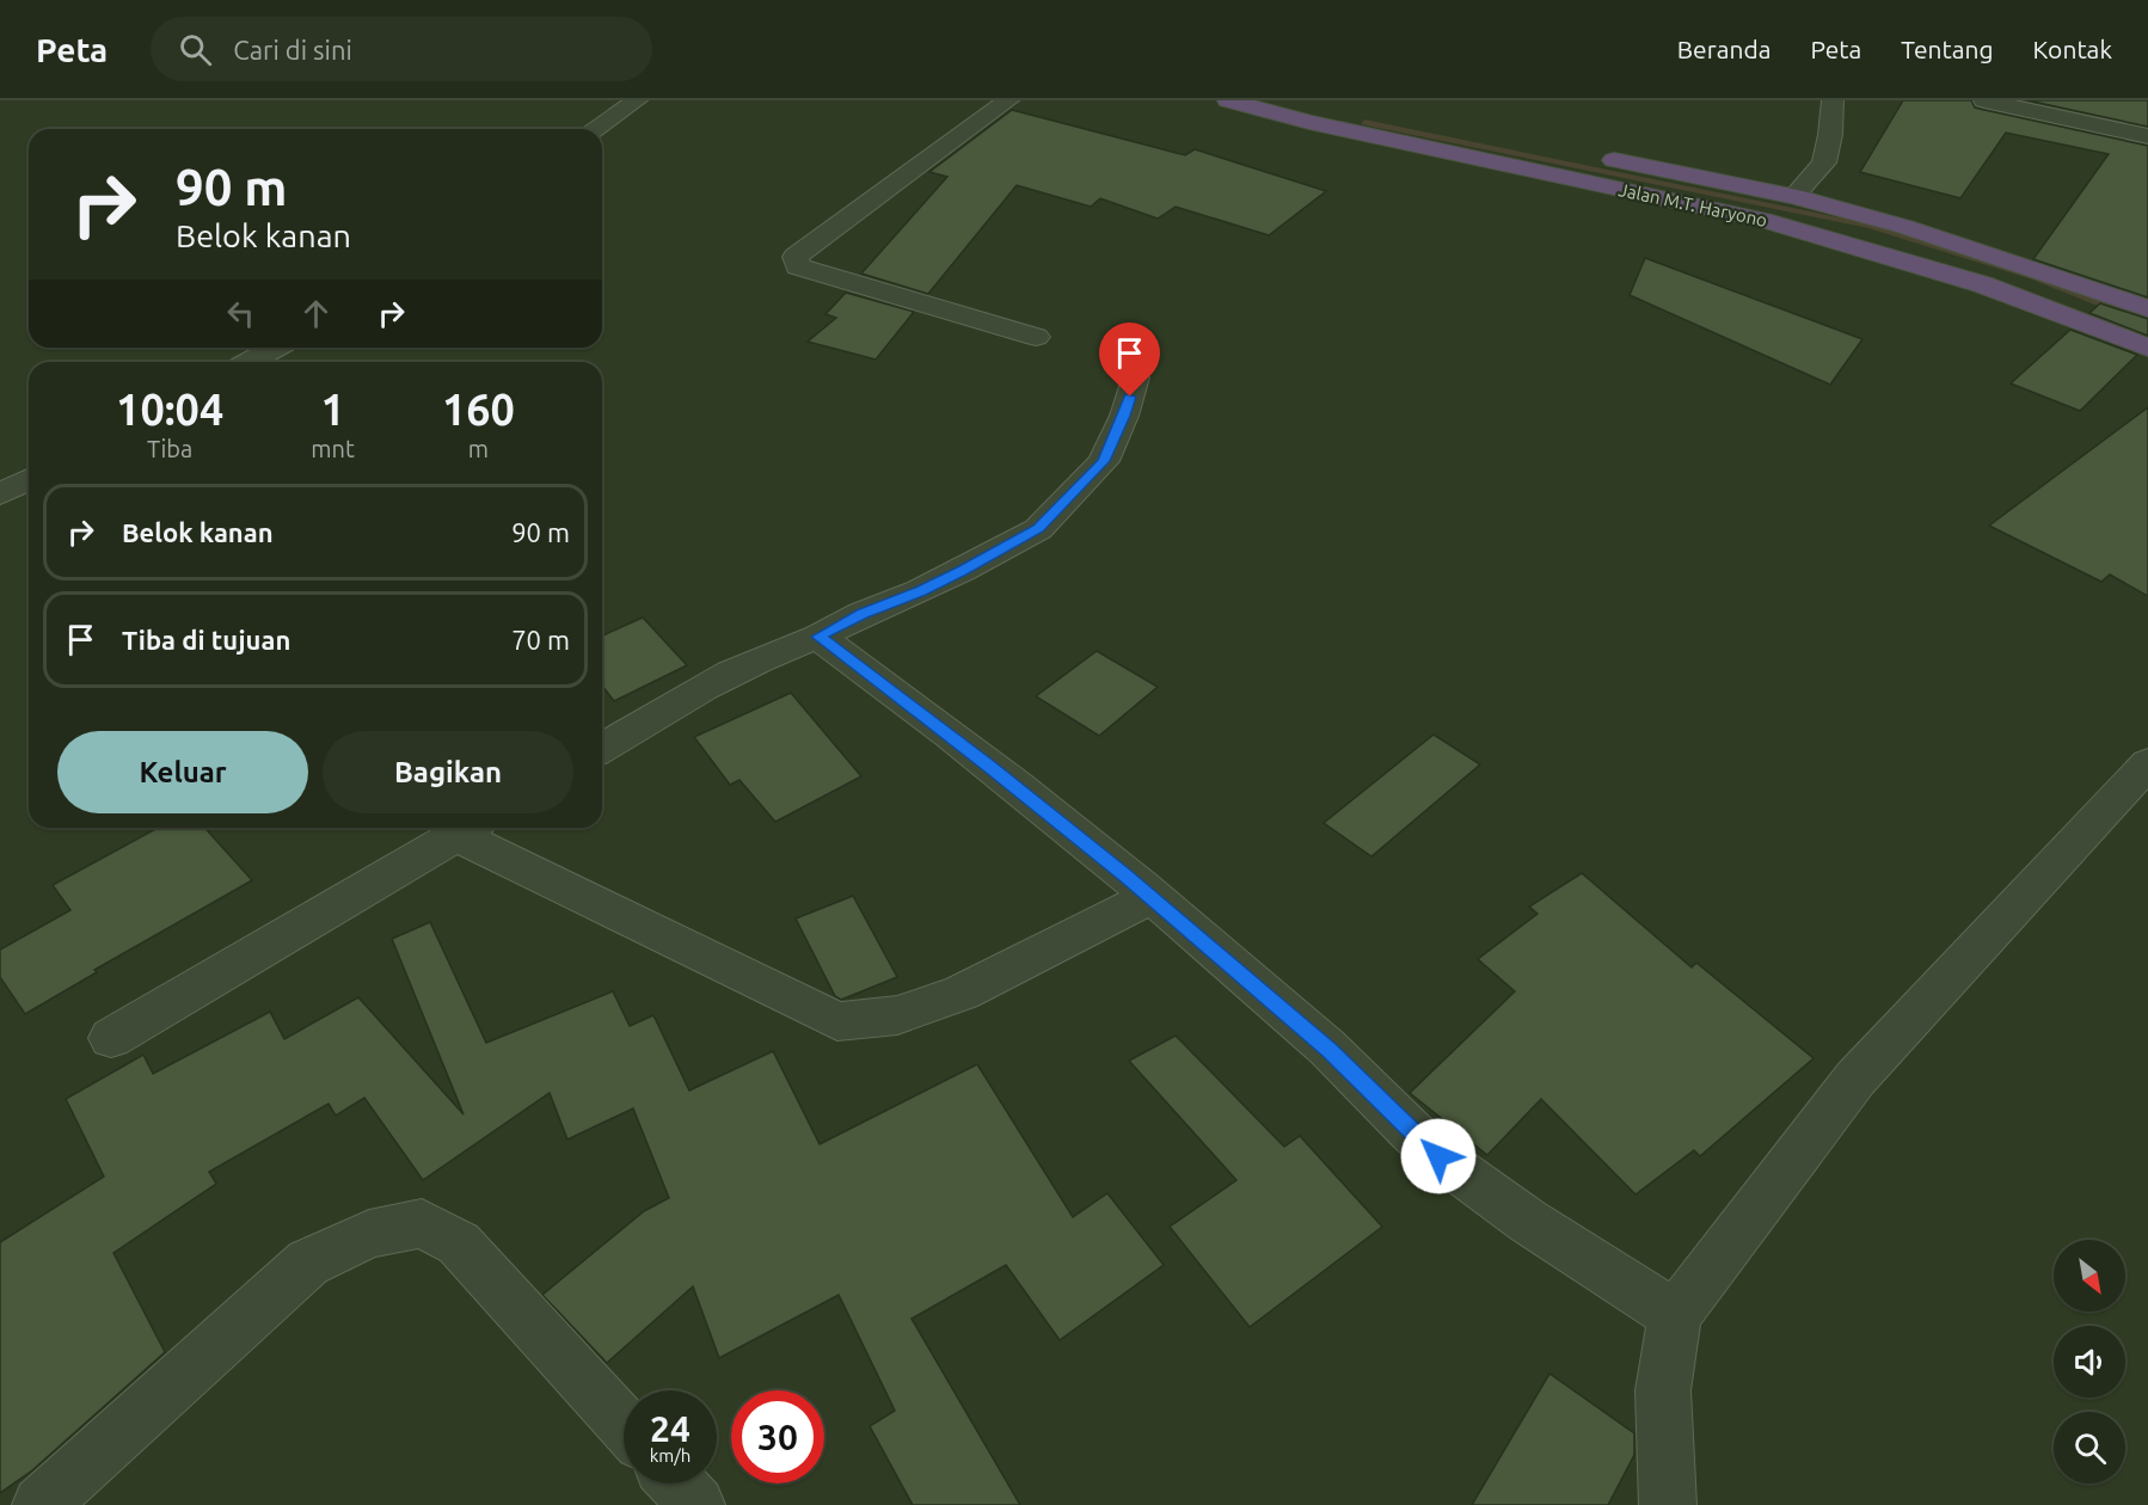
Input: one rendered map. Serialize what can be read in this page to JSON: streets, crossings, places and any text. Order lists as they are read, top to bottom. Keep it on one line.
{"streets":{"highway":["Jalan M.T. Haryono"]},"north":"bottom right","page":{"header":"Peta","search":"Cari di sini","nav":["Beranda","Peta","Tentang","Kontak"],"turn":["90 m","Belok kanan"],"eta":["10:04","Tiba","1","mnt","160","m"],"list":[{"name":"Belok kanan","value":"90 m"},{"name":"Tiba di tujuan","value":"70 m"}],"buttons":["Keluar","Bagikan"],"speed":"24 km/h","limit":"30"}}
